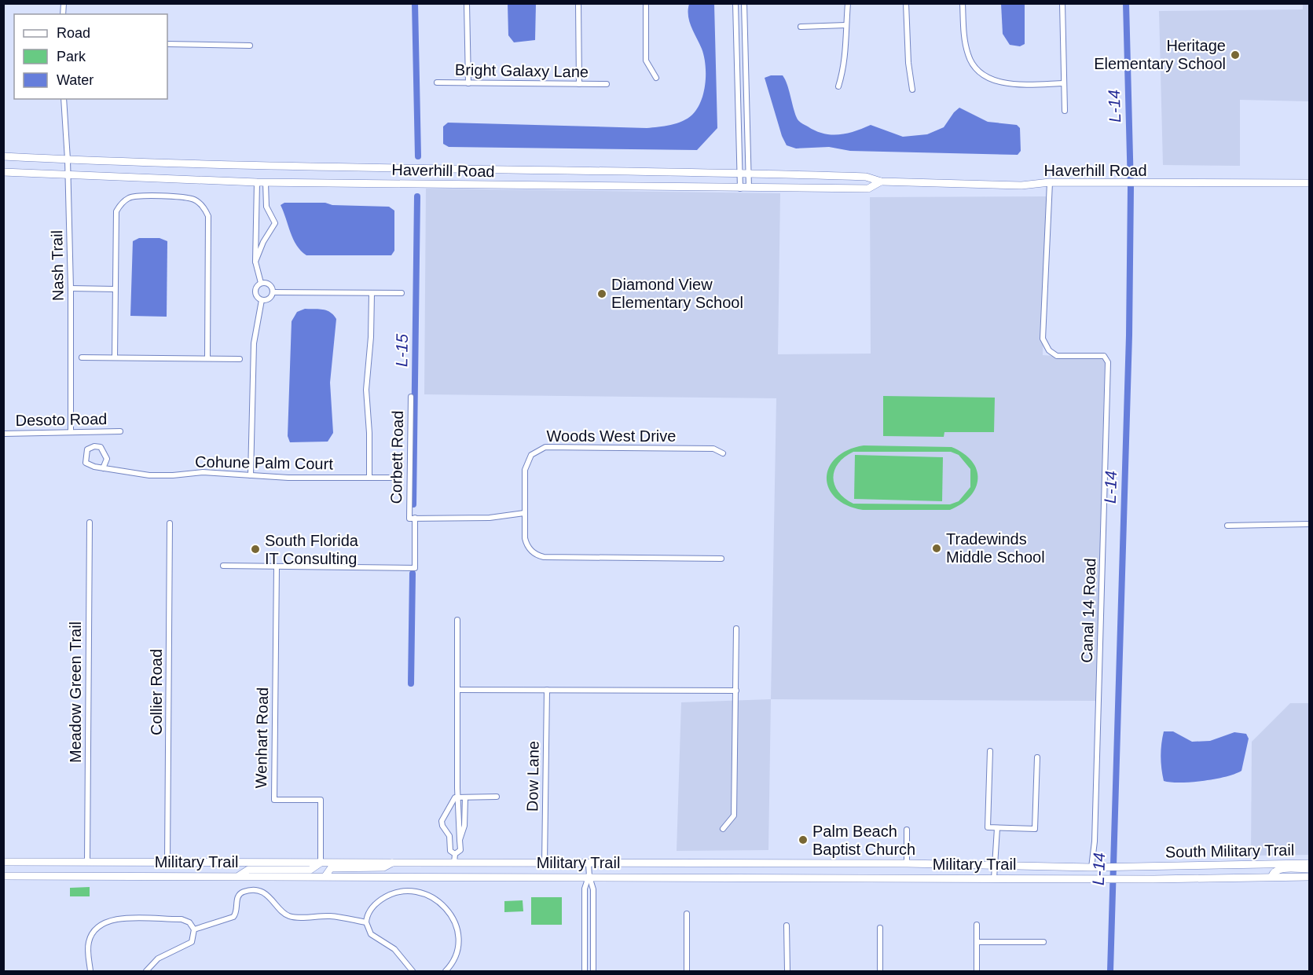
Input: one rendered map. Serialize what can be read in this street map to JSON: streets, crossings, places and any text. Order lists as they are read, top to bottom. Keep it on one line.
{"streets":{"main road":["Haverhill Road","South Military Trail","Military Trail"],"street":["Bright Galaxy Lane","Nash Trail","Desoto Road","Woods West Drive","Corbett Road","Cohune Palm Court","Canal 14 Road","Meadow Green Trail","Collier Road","Wenhart Road","Dow Lane"]},"crossings":[["Haverhill Road","Nash Trail"],["Haverhill Road","Canal 14 Road"],["Nash Trail","Desoto Road"],["Corbett Road","Wenhart Road"],["Canal 14 Road","Military Trail"],["Meadow Green Trail","Military Trail"],["Collier Road","Military Trail"],["Wenhart Road","Military Trail"],["Dow Lane","Military Trail"],["South Military Trail","Military Trail"]],"water":["L-14","L-15"],"places":["Heritage Elementary School","Diamond View Elementary School","Tradewinds Middle School","South Florida IT Consulting","Palm Beach Baptist Church"],"legend":["Road","Park","Water"]}
